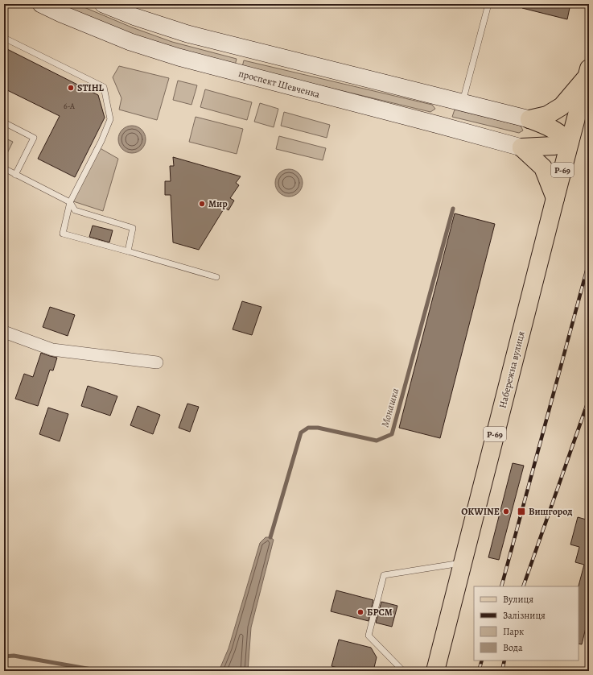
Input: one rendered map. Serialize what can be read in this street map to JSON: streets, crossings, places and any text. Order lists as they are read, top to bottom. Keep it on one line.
{"streets":{"main road":["Р-69","Набережна вулиця"],"street":["проспект Шевченка"]},"water":["Монашка"],"places":{"other":["STIHL","Мир","OKWINE","БРСМ"],"transit":["Вишгород"]},"house_numbers":["6-А"],"legend":["Вулиця","Залізниця","Парк","Вода"]}
